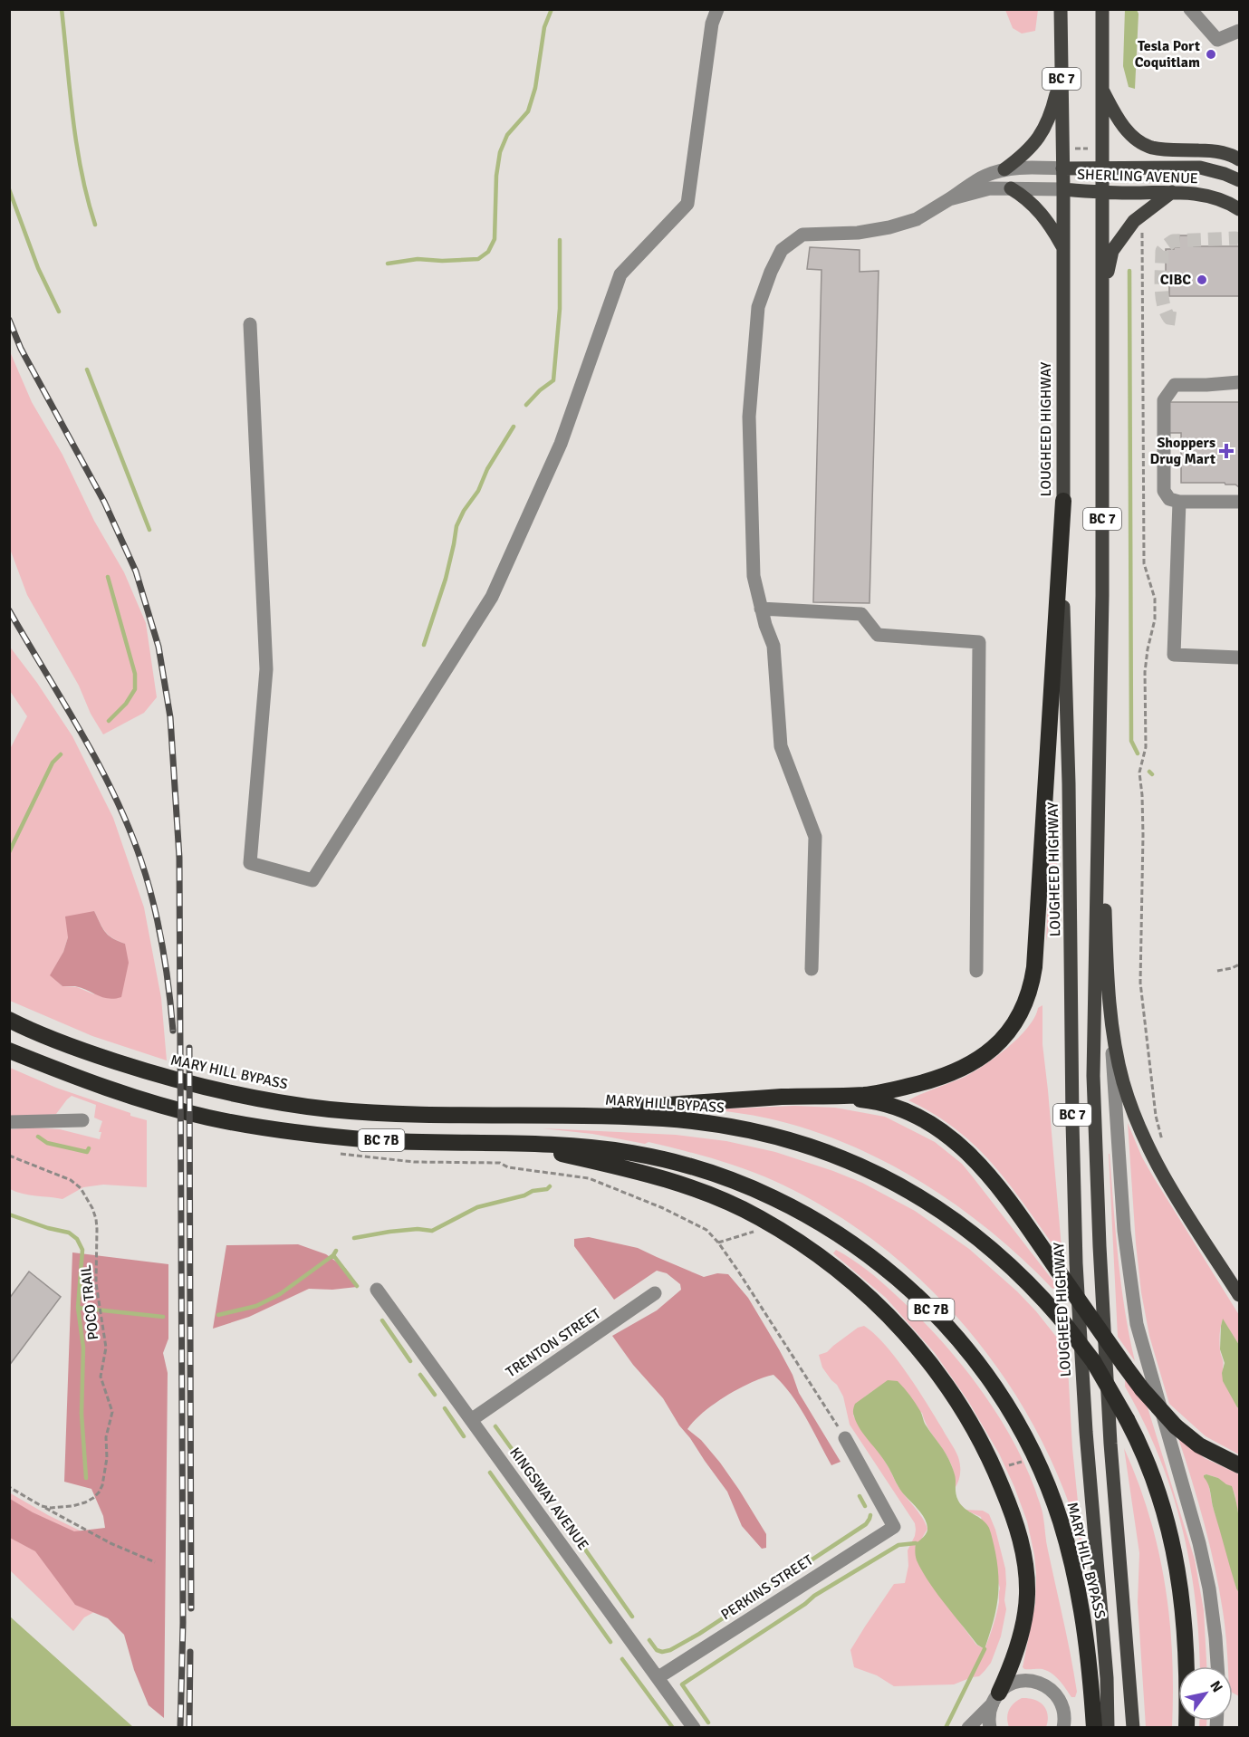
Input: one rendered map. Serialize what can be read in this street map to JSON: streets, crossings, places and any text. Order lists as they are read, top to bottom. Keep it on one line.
{"streets":{"highway":["MARY HILL BYPASS","BC 7B"],"main road":["BC 7","SHERLING AVENUE","LOUGHEED HIGHWAY"],"street":["TRENTON STREET","KINGSWAY AVENUE","PERKINS STREET"],"path":["POCO TRAIL"]},"crossings":[["BC 7","SHERLING AVENUE"],["SHERLING AVENUE","LOUGHEED HIGHWAY"],["TRENTON STREET","KINGSWAY AVENUE"],["KINGSWAY AVENUE","PERKINS STREET"]],"places":{"other":["Tesla Port Coquitlam","CIBC"],"health":["Shoppers Drug Mart"]},"north":"top right"}
